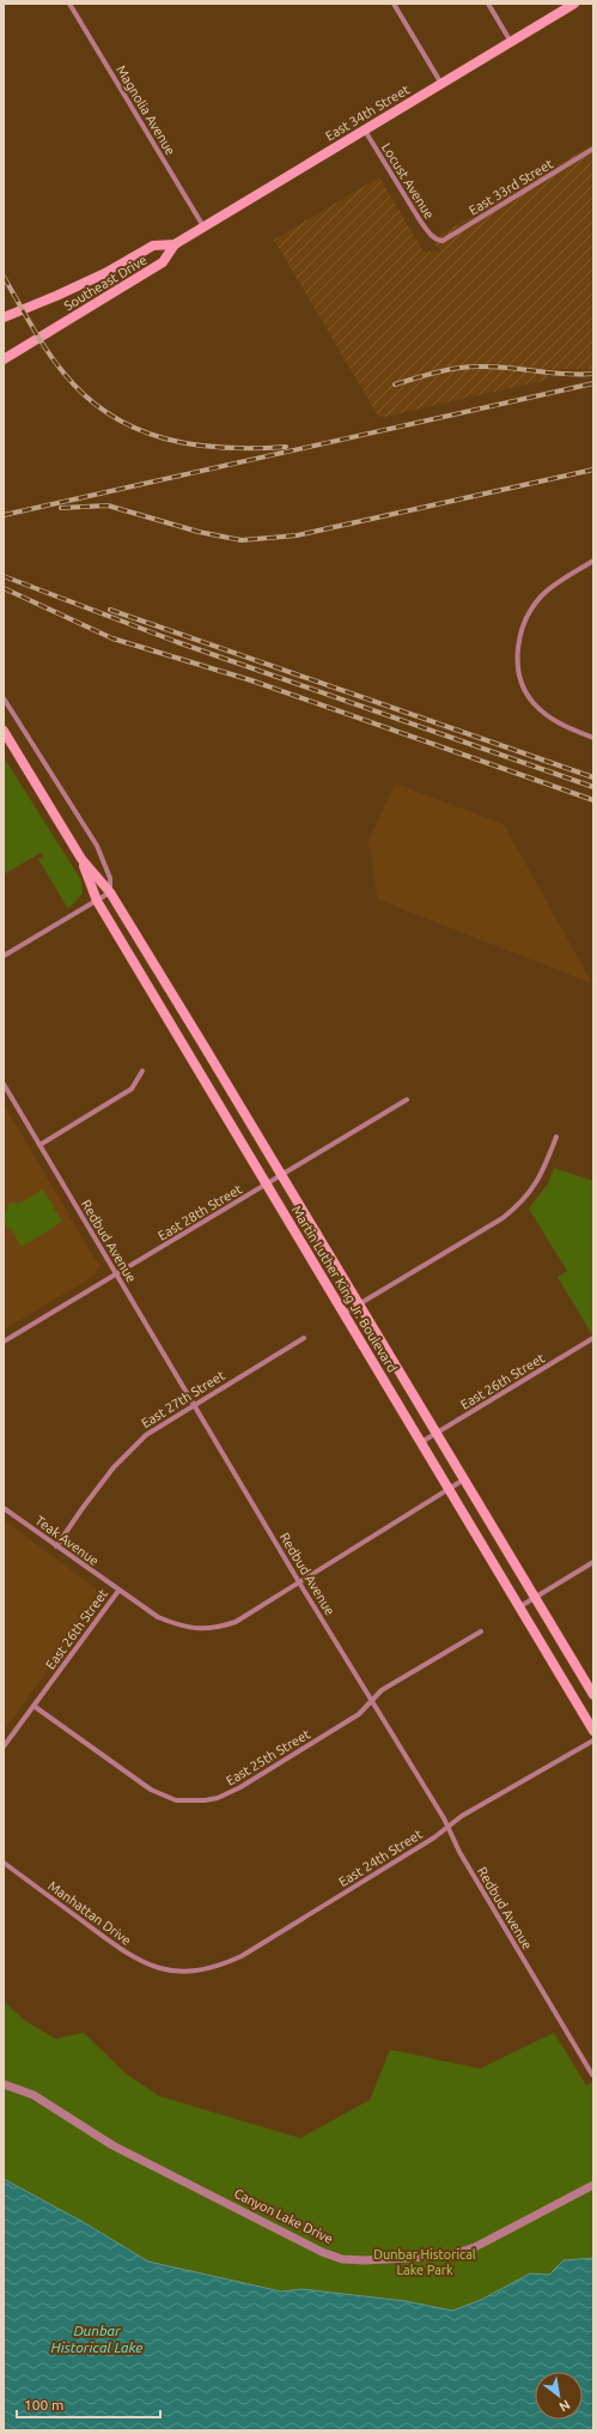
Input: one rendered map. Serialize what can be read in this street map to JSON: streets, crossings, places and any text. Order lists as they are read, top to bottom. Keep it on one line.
{"streets":{"main road":["East 34th Street","Southeast Drive","Martin Luther King Jr. Boulevard"],"street":["Magnolia Avenue","Locust Avenue","East 33rd Street","East 28th Street","Redbud Avenue","East 26th Street","East 27th Street","Teak Avenue","East 25th Street","East 24th Street","Manhattan Drive","Canyon Lake Drive"]},"crossings":[["Magnolia Avenue","East 34th Street"],["East 34th Street","Locust Avenue"],["East 34th Street","Southeast Drive"],["Locust Avenue","East 33rd Street"],["East 28th Street","Redbud Avenue"],["East 28th Street","Martin Luther King Jr. Boulevard"],["Redbud Avenue","East 26th Street"],["Redbud Avenue","East 27th Street"],["Redbud Avenue","East 25th Street"],["Redbud Avenue","East 24th Street"],["Martin Luther King Jr. Boulevard","East 26th Street"],["East 26th Street","Teak Avenue"],["East 26th Street","East 25th Street"],["East 27th Street","Teak Avenue"],["East 24th Street","Manhattan Drive"]],"water":["Dunbar Historical Lake"],"parks":["Dunbar Historical Lake Park"],"scale_bar":"100 m","north":"bottom right"}
